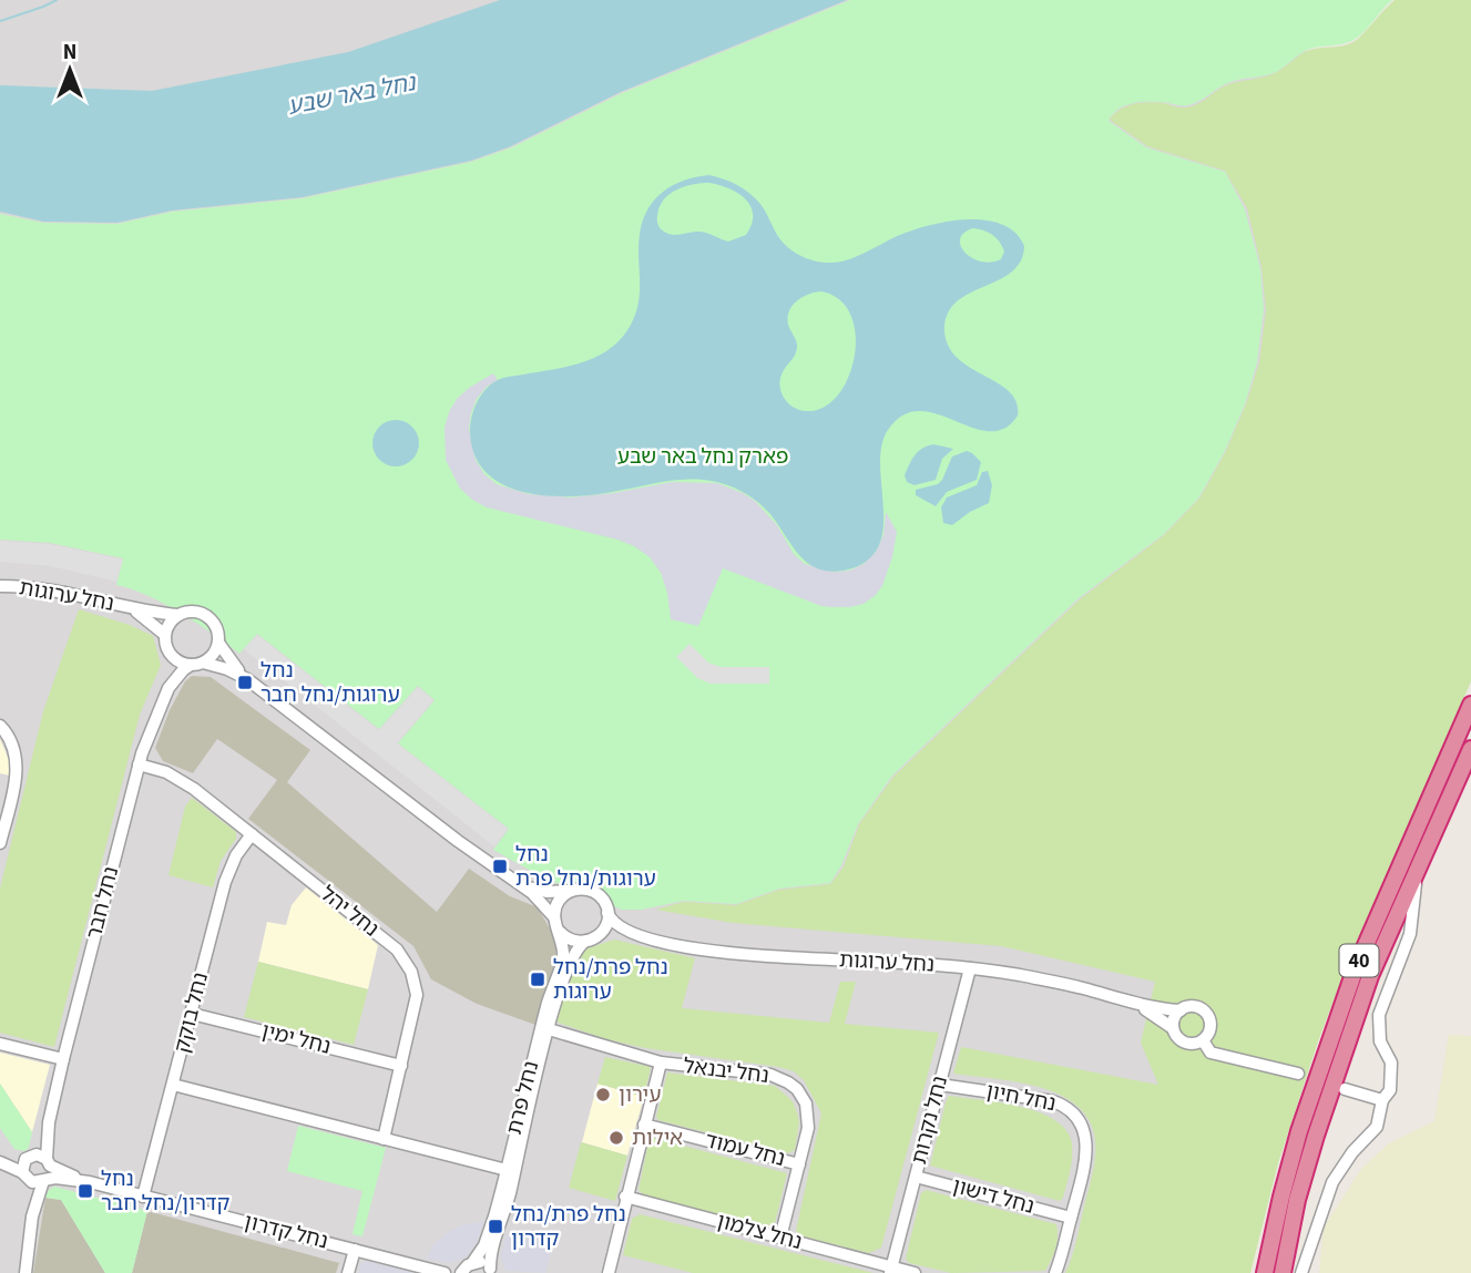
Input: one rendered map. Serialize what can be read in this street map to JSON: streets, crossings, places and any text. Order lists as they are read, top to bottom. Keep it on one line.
{"streets":{"highway":["40"],"street":["נחל ערוגות","נחל חבר","נחל יהל","נחל בוקק","נחל ימין","נחל יבנאל","נחל פרת","נחל חיון","נחל נקרות","נחל עמוד","נחל דישון","נחל קדרון","נחל צלמון"]},"crossings":[["נחל ערוגות","נחל חבר"],["נחל ערוגות","נחל פרת"],["נחל ערוגות","נחל נקרות"],["נחל חבר","נחל יהל"],["נחל חבר","נחל קדרון"],["נחל יהל","נחל בוקק"],["נחל יהל","נחל ימין"],["נחל בוקק","נחל ימין"],["נחל בוקק","נחל קדרון"],["נחל יבנאל","נחל פרת"],["נחל יבנאל","נחל עמוד"],["נחל יבנאל","נחל צלמון"],["נחל פרת","נחל קדרון"],["נחל חיון","נחל נקרות"],["נחל חיון","נחל דישון"],["נחל נקרות","נחל דישון"],["נחל נקרות","נחל צלמון"]],"water":["נחל באר שבע"],"parks":["פארק נחל באר שבע"],"places":{"transit":["נחל ערוגות/נחל חבר","נחל ערוגות/נחל פרת","נחל פרת/נחל ערוגות","נחל קדרון/נחל חבר","נחל פרת/נחל קדרון"],"other":["עירון","אילות"]},"north":"top"}
